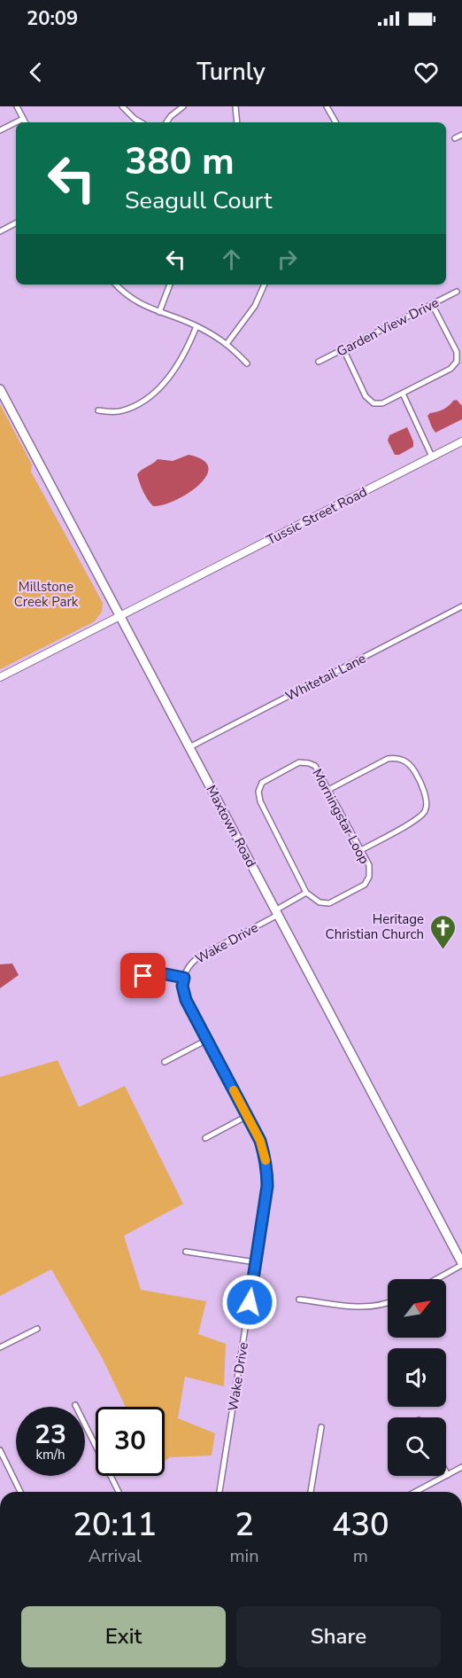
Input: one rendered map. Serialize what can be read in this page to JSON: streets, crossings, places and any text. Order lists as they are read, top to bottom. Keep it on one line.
{"streets":{"main road":["Tussic Street Road","Maxtown Road"],"street":["Garden View Drive","Whitetail Lane","Morningstar Loop","Wake Drive"]},"crossings":[["Tussic Street Road","Maxtown Road"],["Whitetail Lane","Maxtown Road"],["Maxtown Road","Wake Drive"]],"parks":["Millstone Creek Park"],"places":{"church":["Heritage Christian Church"]},"north":"top right","page":{"status":"20:09","header":"Turnly","turn":["380 m","Seagull Court"],"speed":"23 km/h","limit":"30","eta":["20:11","Arrival","2","min","430","m"],"buttons":["Exit","Share"]}}
